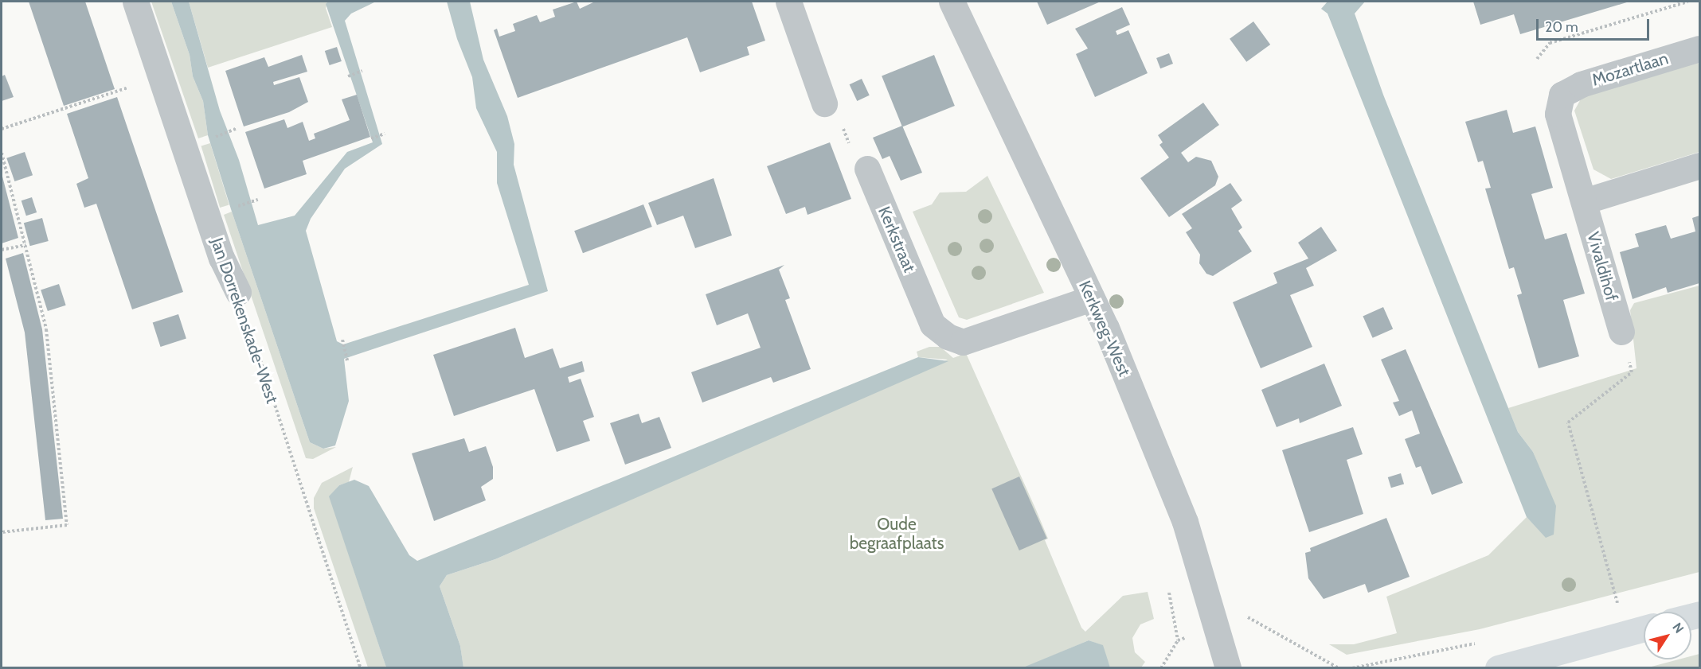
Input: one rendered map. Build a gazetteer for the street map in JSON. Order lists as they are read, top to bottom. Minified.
{"streets":{"street":["Mozartlaan","Kerkstraat","Vivaldihof","Jan Dorrekenskade-West","Kerkweg-West"]},"crossings":[["Mozartlaan","Vivaldihof"],["Kerkstraat","Kerkweg-West"]],"parks":["Oude begraafplaats"],"scale_bar":"20 m","north":"top right"}
